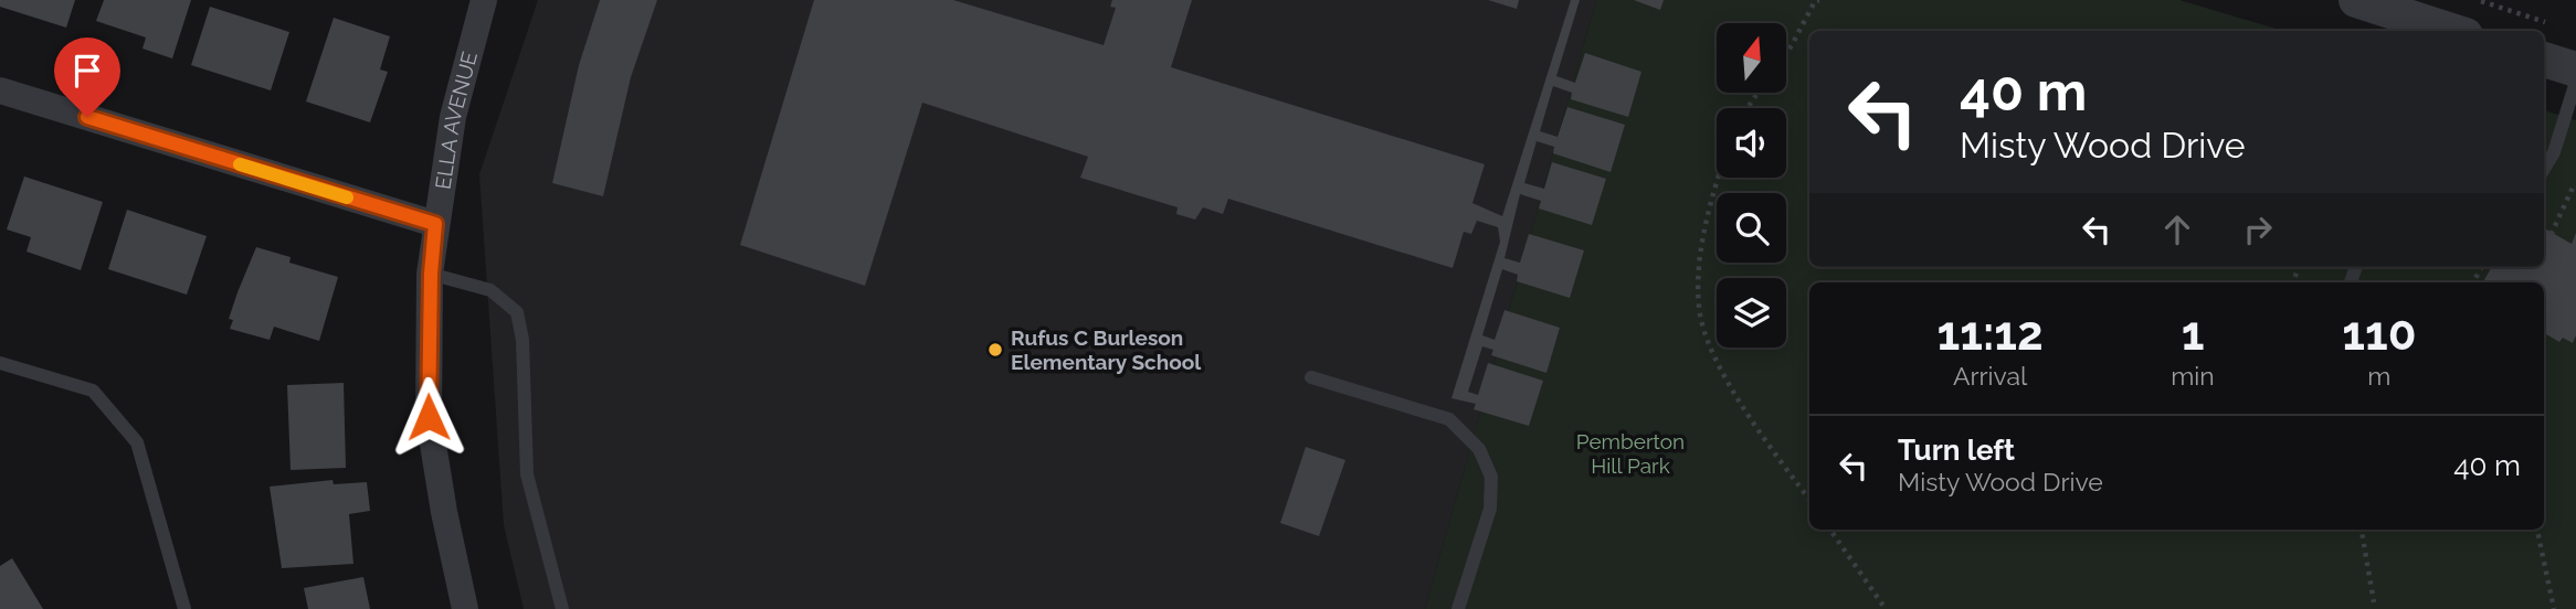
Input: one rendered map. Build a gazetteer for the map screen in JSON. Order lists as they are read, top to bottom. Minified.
{"streets":{"street":["ELLA AVENUE"]},"parks":["Pemberton Hill Park"],"places":["Rufus C Burleson Elementary School"],"north":"top","page":{"turn":["40 m","Misty Wood Drive"],"eta":["11:12","Arrival","1","min","110","m"],"list":[{"name":"Turn left","note":"Misty Wood Drive","value":"40 m"}]}}
